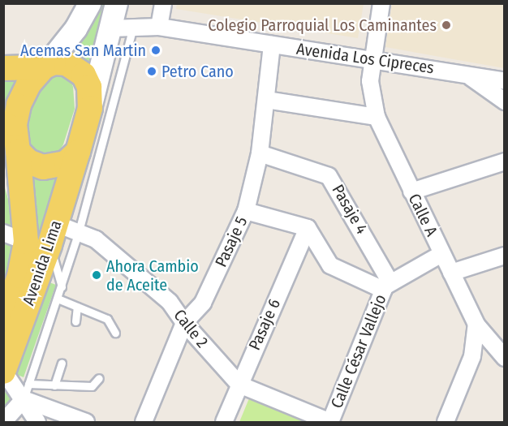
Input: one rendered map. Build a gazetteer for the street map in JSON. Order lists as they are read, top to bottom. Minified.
{"streets":{"main road":["Avenida Lima"],"street":["Avenida Los Cipreces","Pasaje 4","Calle A","Pasaje 5","Pasaje 6","Calle 2","Calle César Vallejo"]},"crossings":[["Avenida Los Cipreces","Calle A"],["Avenida Los Cipreces","Pasaje 5"],["Pasaje 4","Pasaje 5"],["Pasaje 4","Calle César Vallejo"],["Calle A","Calle César Vallejo"],["Pasaje 5","Calle 2"],["Avenida Lima","Calle 2"],["Pasaje 6","Calle 2"],["Calle 2","Calle César Vallejo"]],"places":["Colegio Parroquial Los Caminantes","Acemas San Martin","Petro Cano","Ahora Cambio de Aceite"]}
